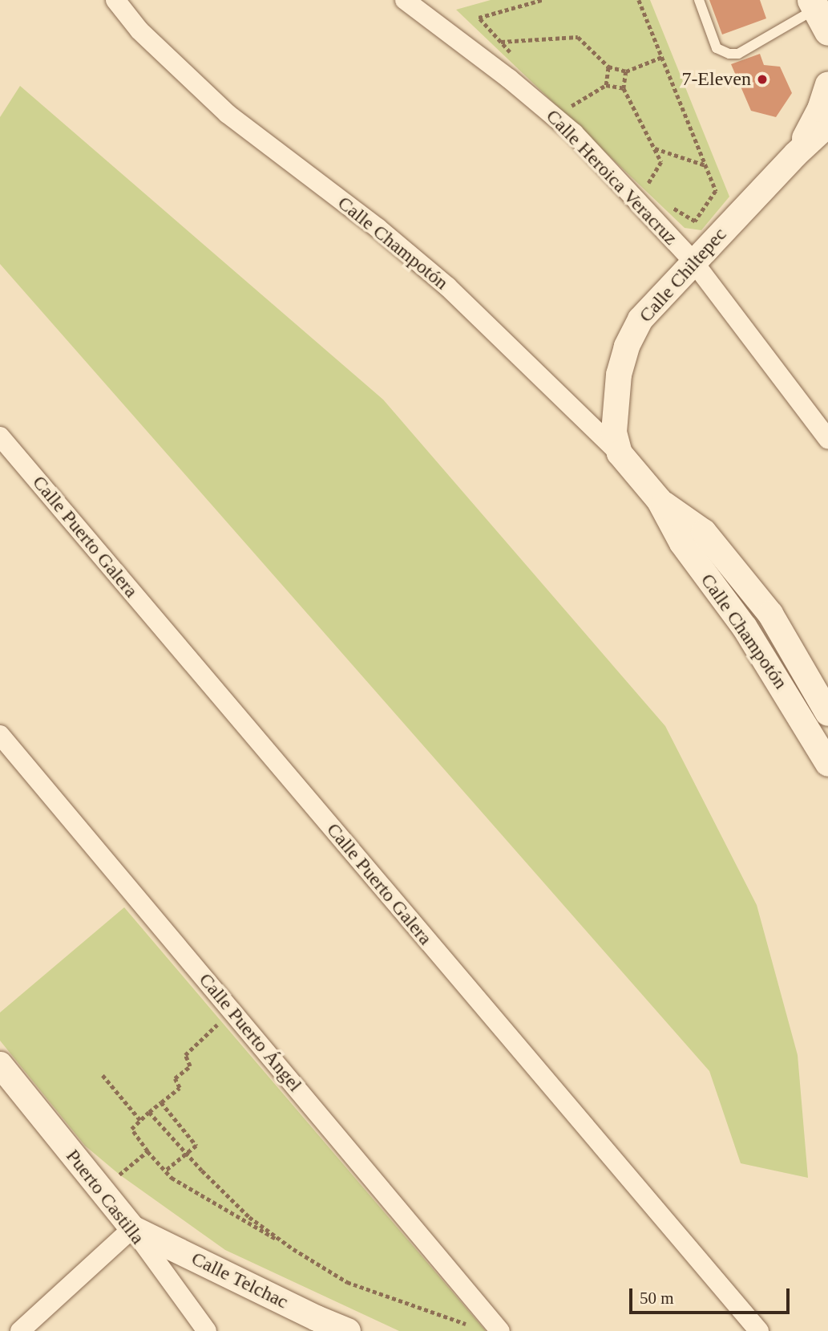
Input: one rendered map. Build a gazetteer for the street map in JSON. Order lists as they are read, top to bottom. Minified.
{"streets":{"street":["Calle Heroica Veracruz","Calle Champotón","Calle Chiltepec","Calle Puerto Galera","Calle Puerto Ángel","Puerto Castilla","Calle Telchac"]},"crossings":[["Calle Heroica Veracruz","Calle Chiltepec"],["Calle Champotón","Calle Chiltepec"],["Puerto Castilla","Calle Telchac"]],"places":["7-Eleven"],"scale_bar":"50 m"}
